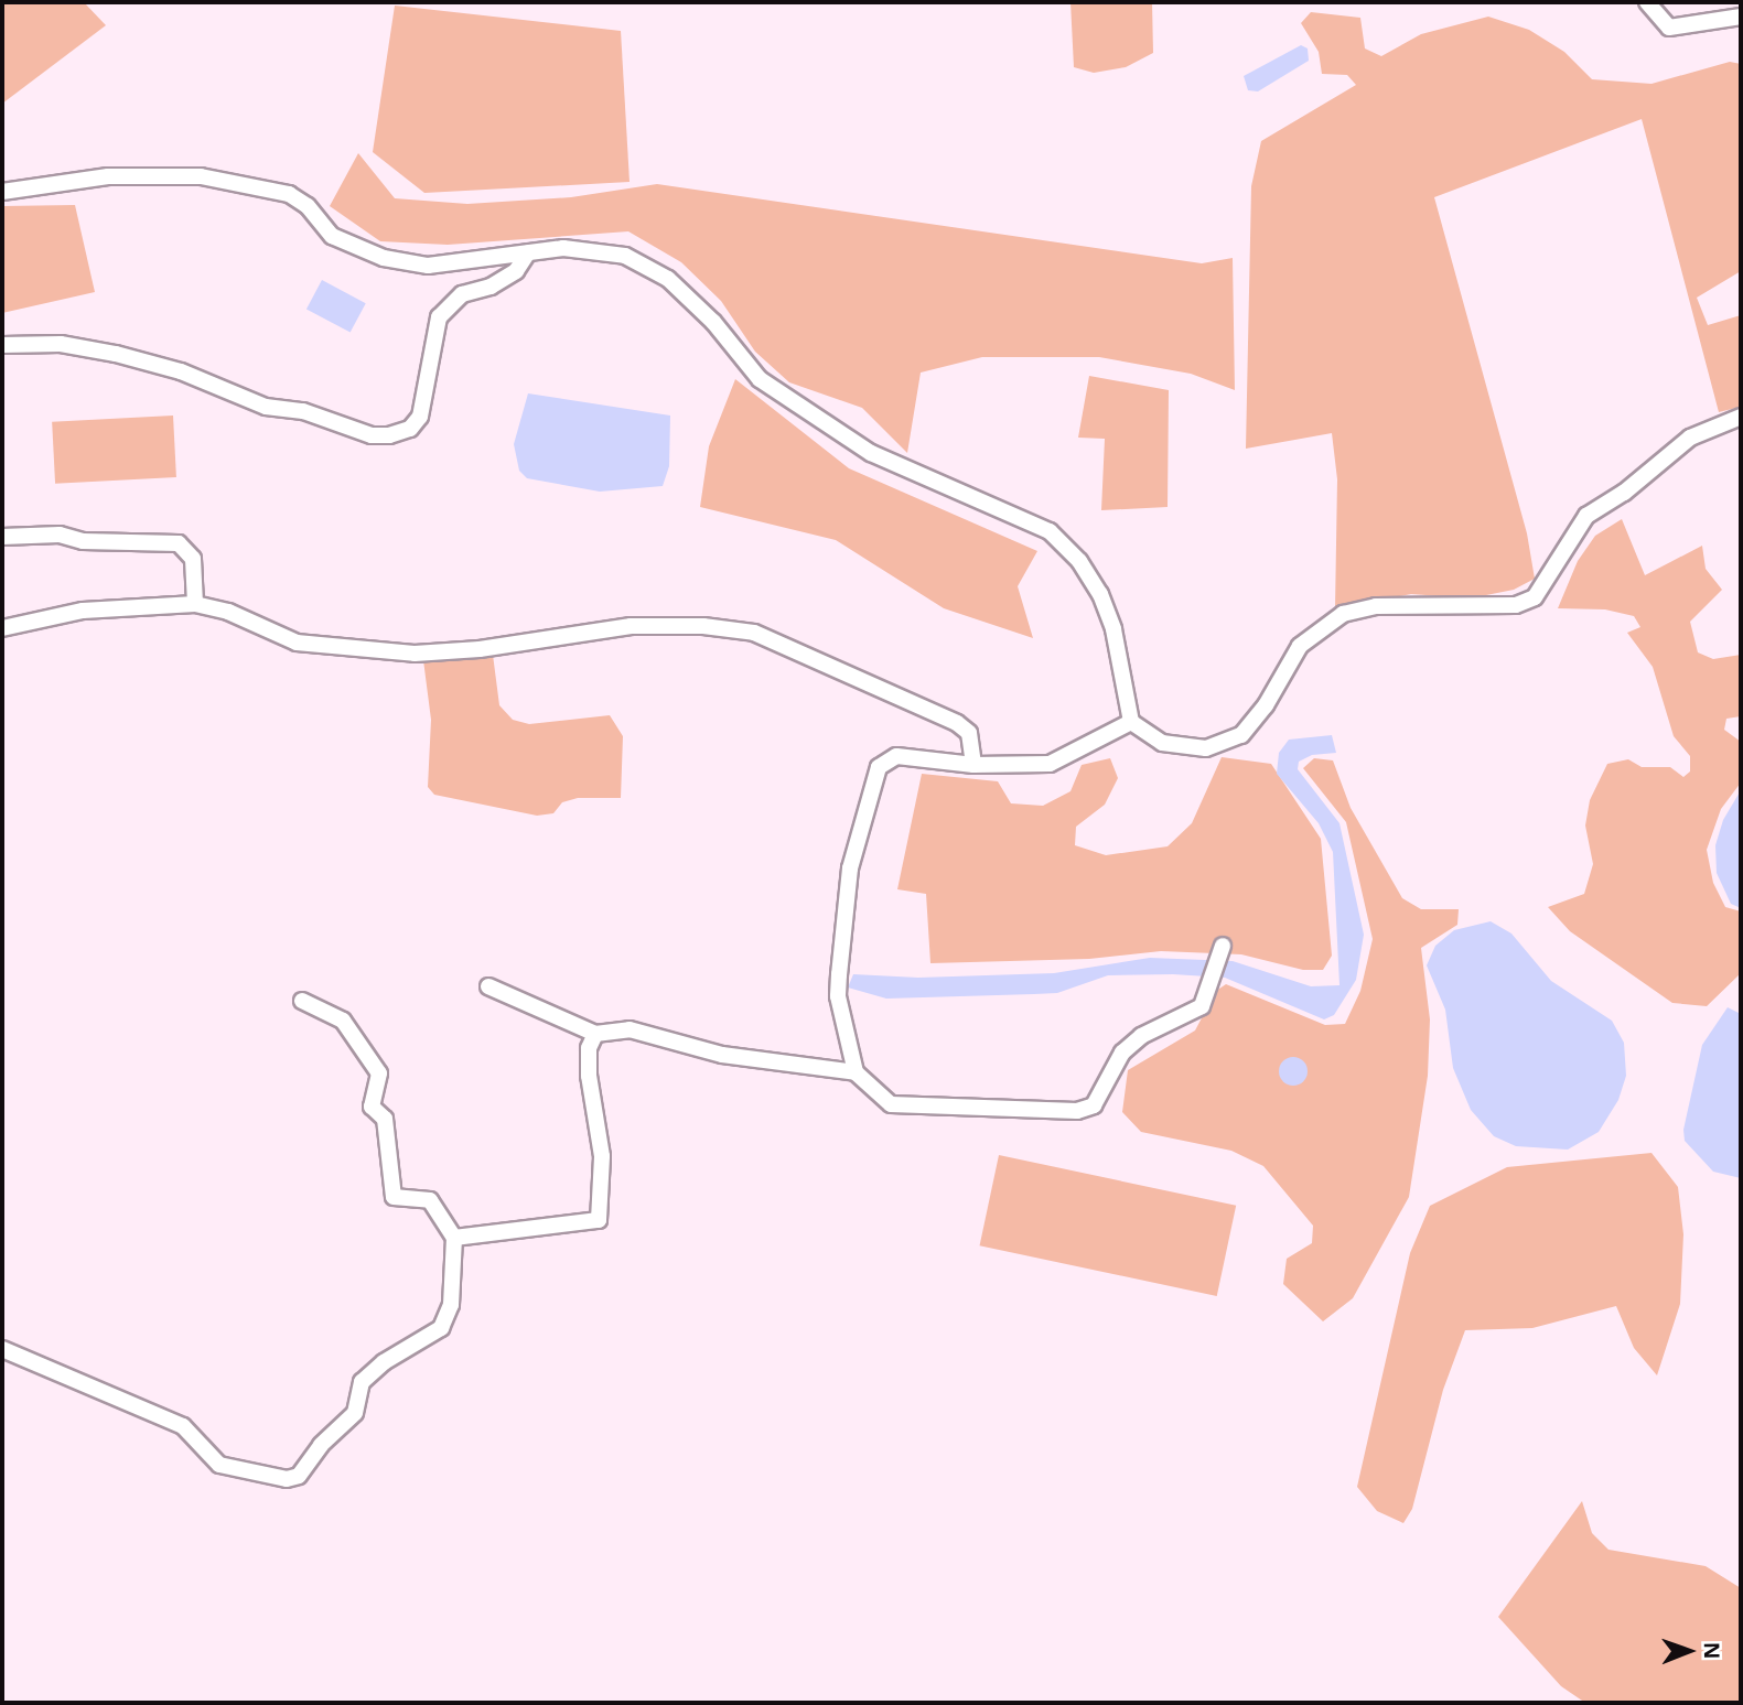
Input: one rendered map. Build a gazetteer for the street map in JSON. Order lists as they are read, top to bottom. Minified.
{"north":"right"}
